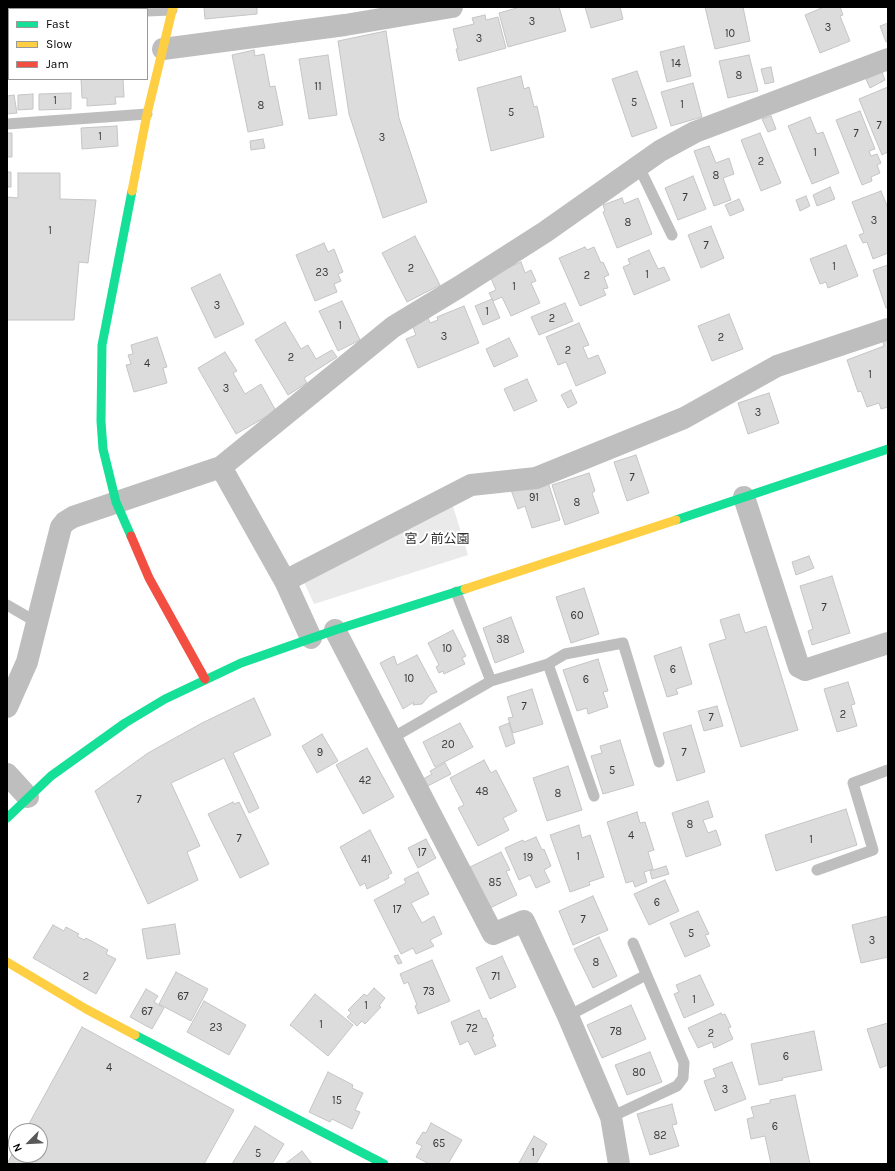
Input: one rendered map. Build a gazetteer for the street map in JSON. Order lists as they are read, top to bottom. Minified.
{"parks":["宮ノ前公園"],"house_numbers":["3","3","10","3","14","8","11","1","5","1","8","5","7","7","1","3","1","2","8","7","3","8","1","7","1","2","23","1","2","1","3","1","2","1","3","2","2","2","4","1","3","3","7","91","8","7","60","38","10","6","10","6","7","2","7","20","9","7","5","42","48","8","7","8","4","7","1","17","1","19","41","85","6","17","7","5","3","8","2","71","73","67","1","1","67","1","23","72","78","2","6","4","80","3","15","6","82","65","1","5"],"legend":["Fast","Slow","Jam"],"north":"bottom left"}
